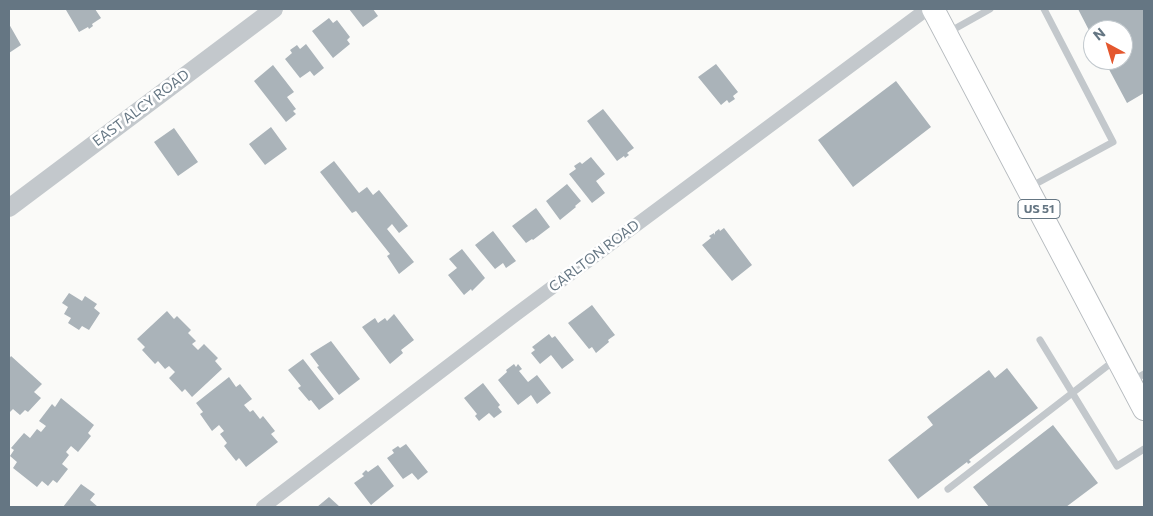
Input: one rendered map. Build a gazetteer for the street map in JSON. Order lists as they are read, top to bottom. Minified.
{"streets":{"main road":["US 51"],"street":["EAST ALCY ROAD","CARLTON ROAD"]},"north":"top left"}
